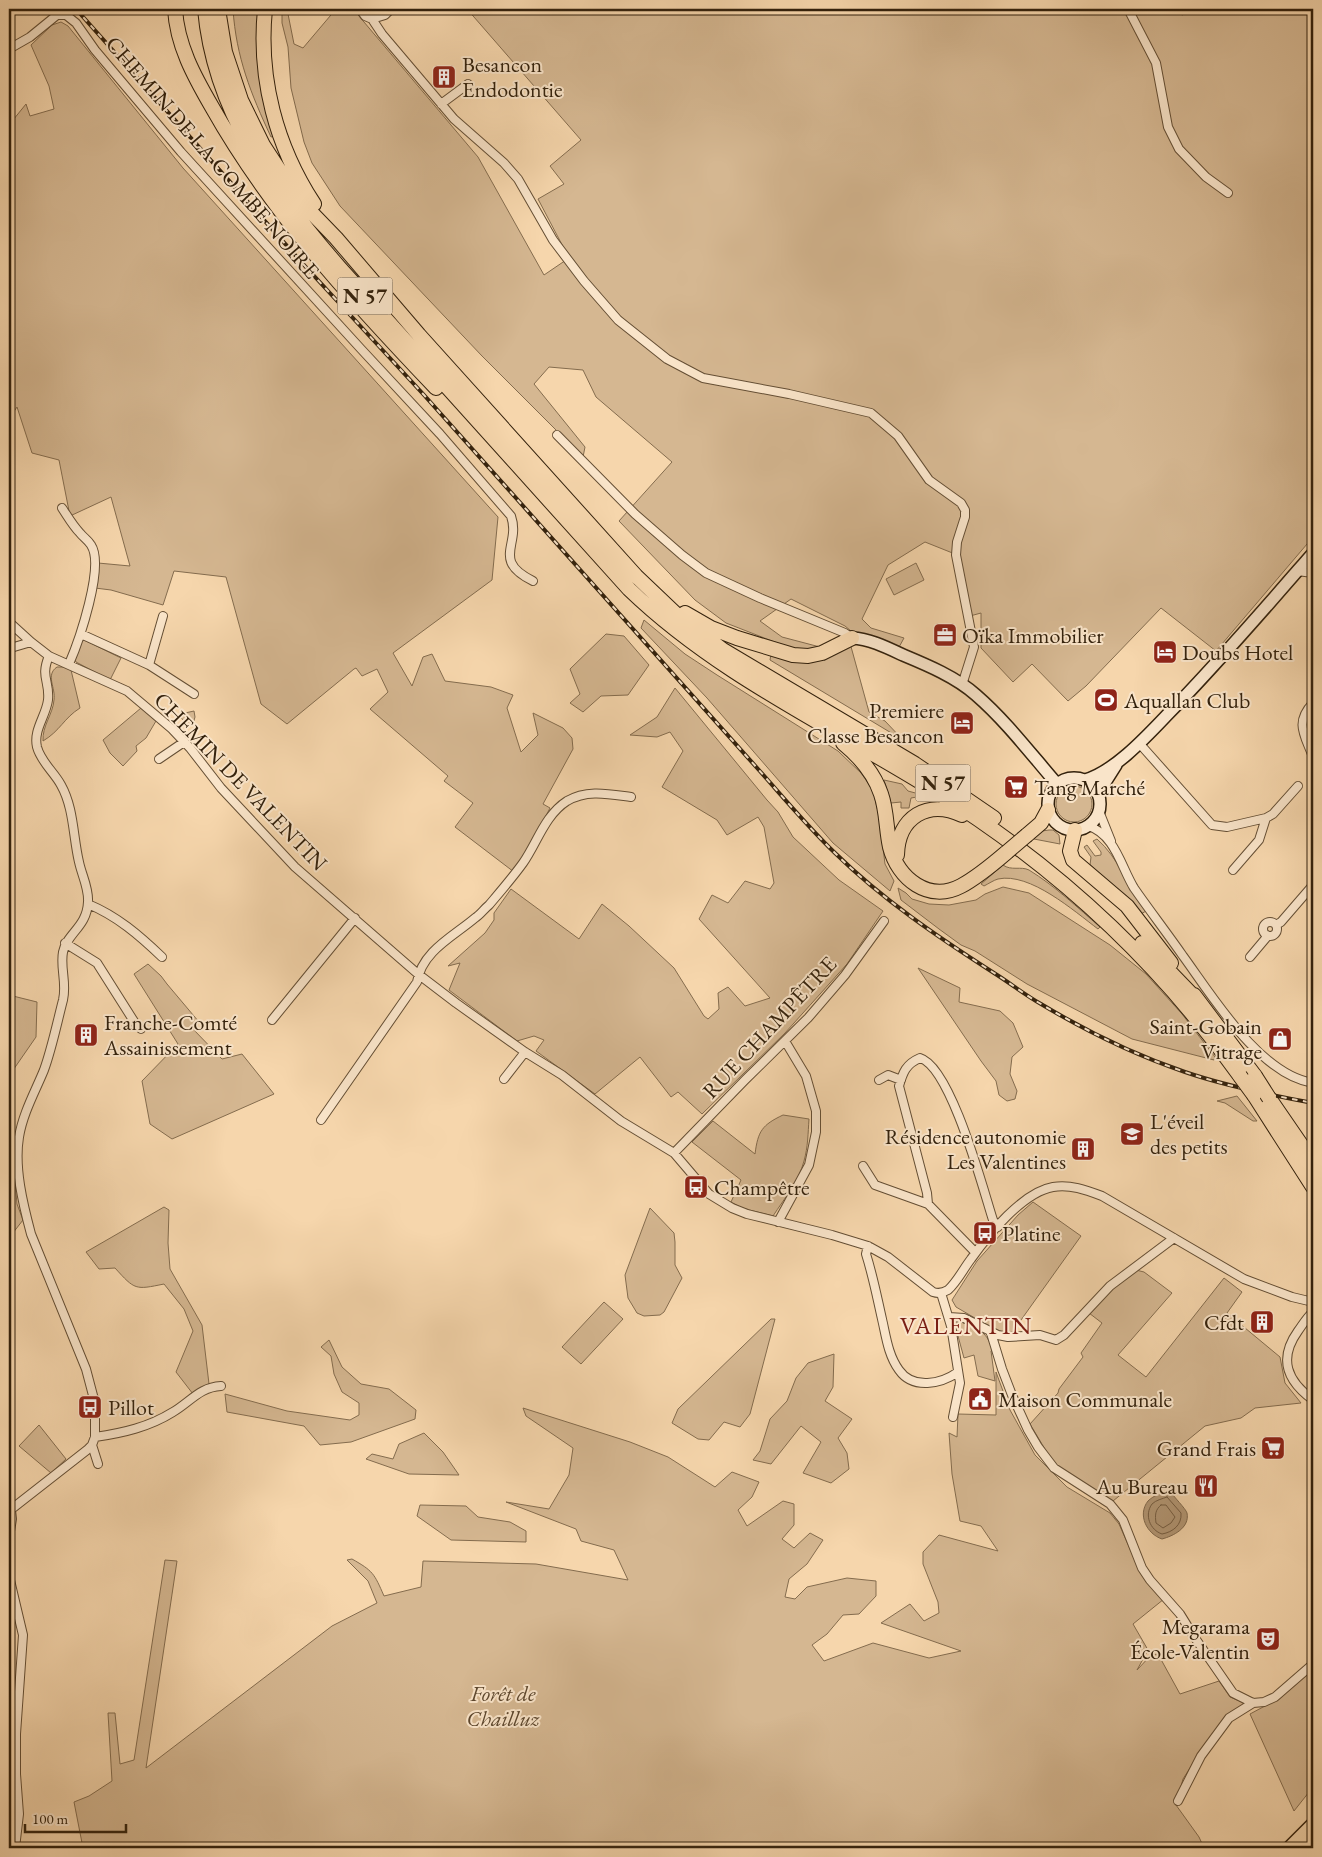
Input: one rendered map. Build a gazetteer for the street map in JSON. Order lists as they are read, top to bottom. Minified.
{"streets":{"highway":["N 57"],"street":["CHEMIN DE LA COMBE NOIRE","CHEMIN DE VALENTIN","RUE CHAMPÊTRE"]},"crossings":[["CHEMIN DE VALENTIN","RUE CHAMPÊTRE"]],"districts":["VALENTIN"],"parks":["Forêt de Chailluz"],"places":{"building":["Besancon Endodontie","Franche-Comté Assainissement","Résidence autonomie Les Valentines","Cfdt"],"office":["Oïka Immobilier"],"hotel":["Doubs Hotel","Premiere Classe Besancon"],"sports":["Aquallan Club"],"supermarket":["Tang Marché","Grand Frais"],"shop":["Saint-Gobain Vitrage"],"school or university":["L'éveil des petits"],"bus stop":["Champêtre","Platine","Pillot"],"public building":["Maison Communale"],"restaurant":["Au Bureau"],"theatre":["Megarama École-Valentin"]},"scale_bar":"100 m"}
